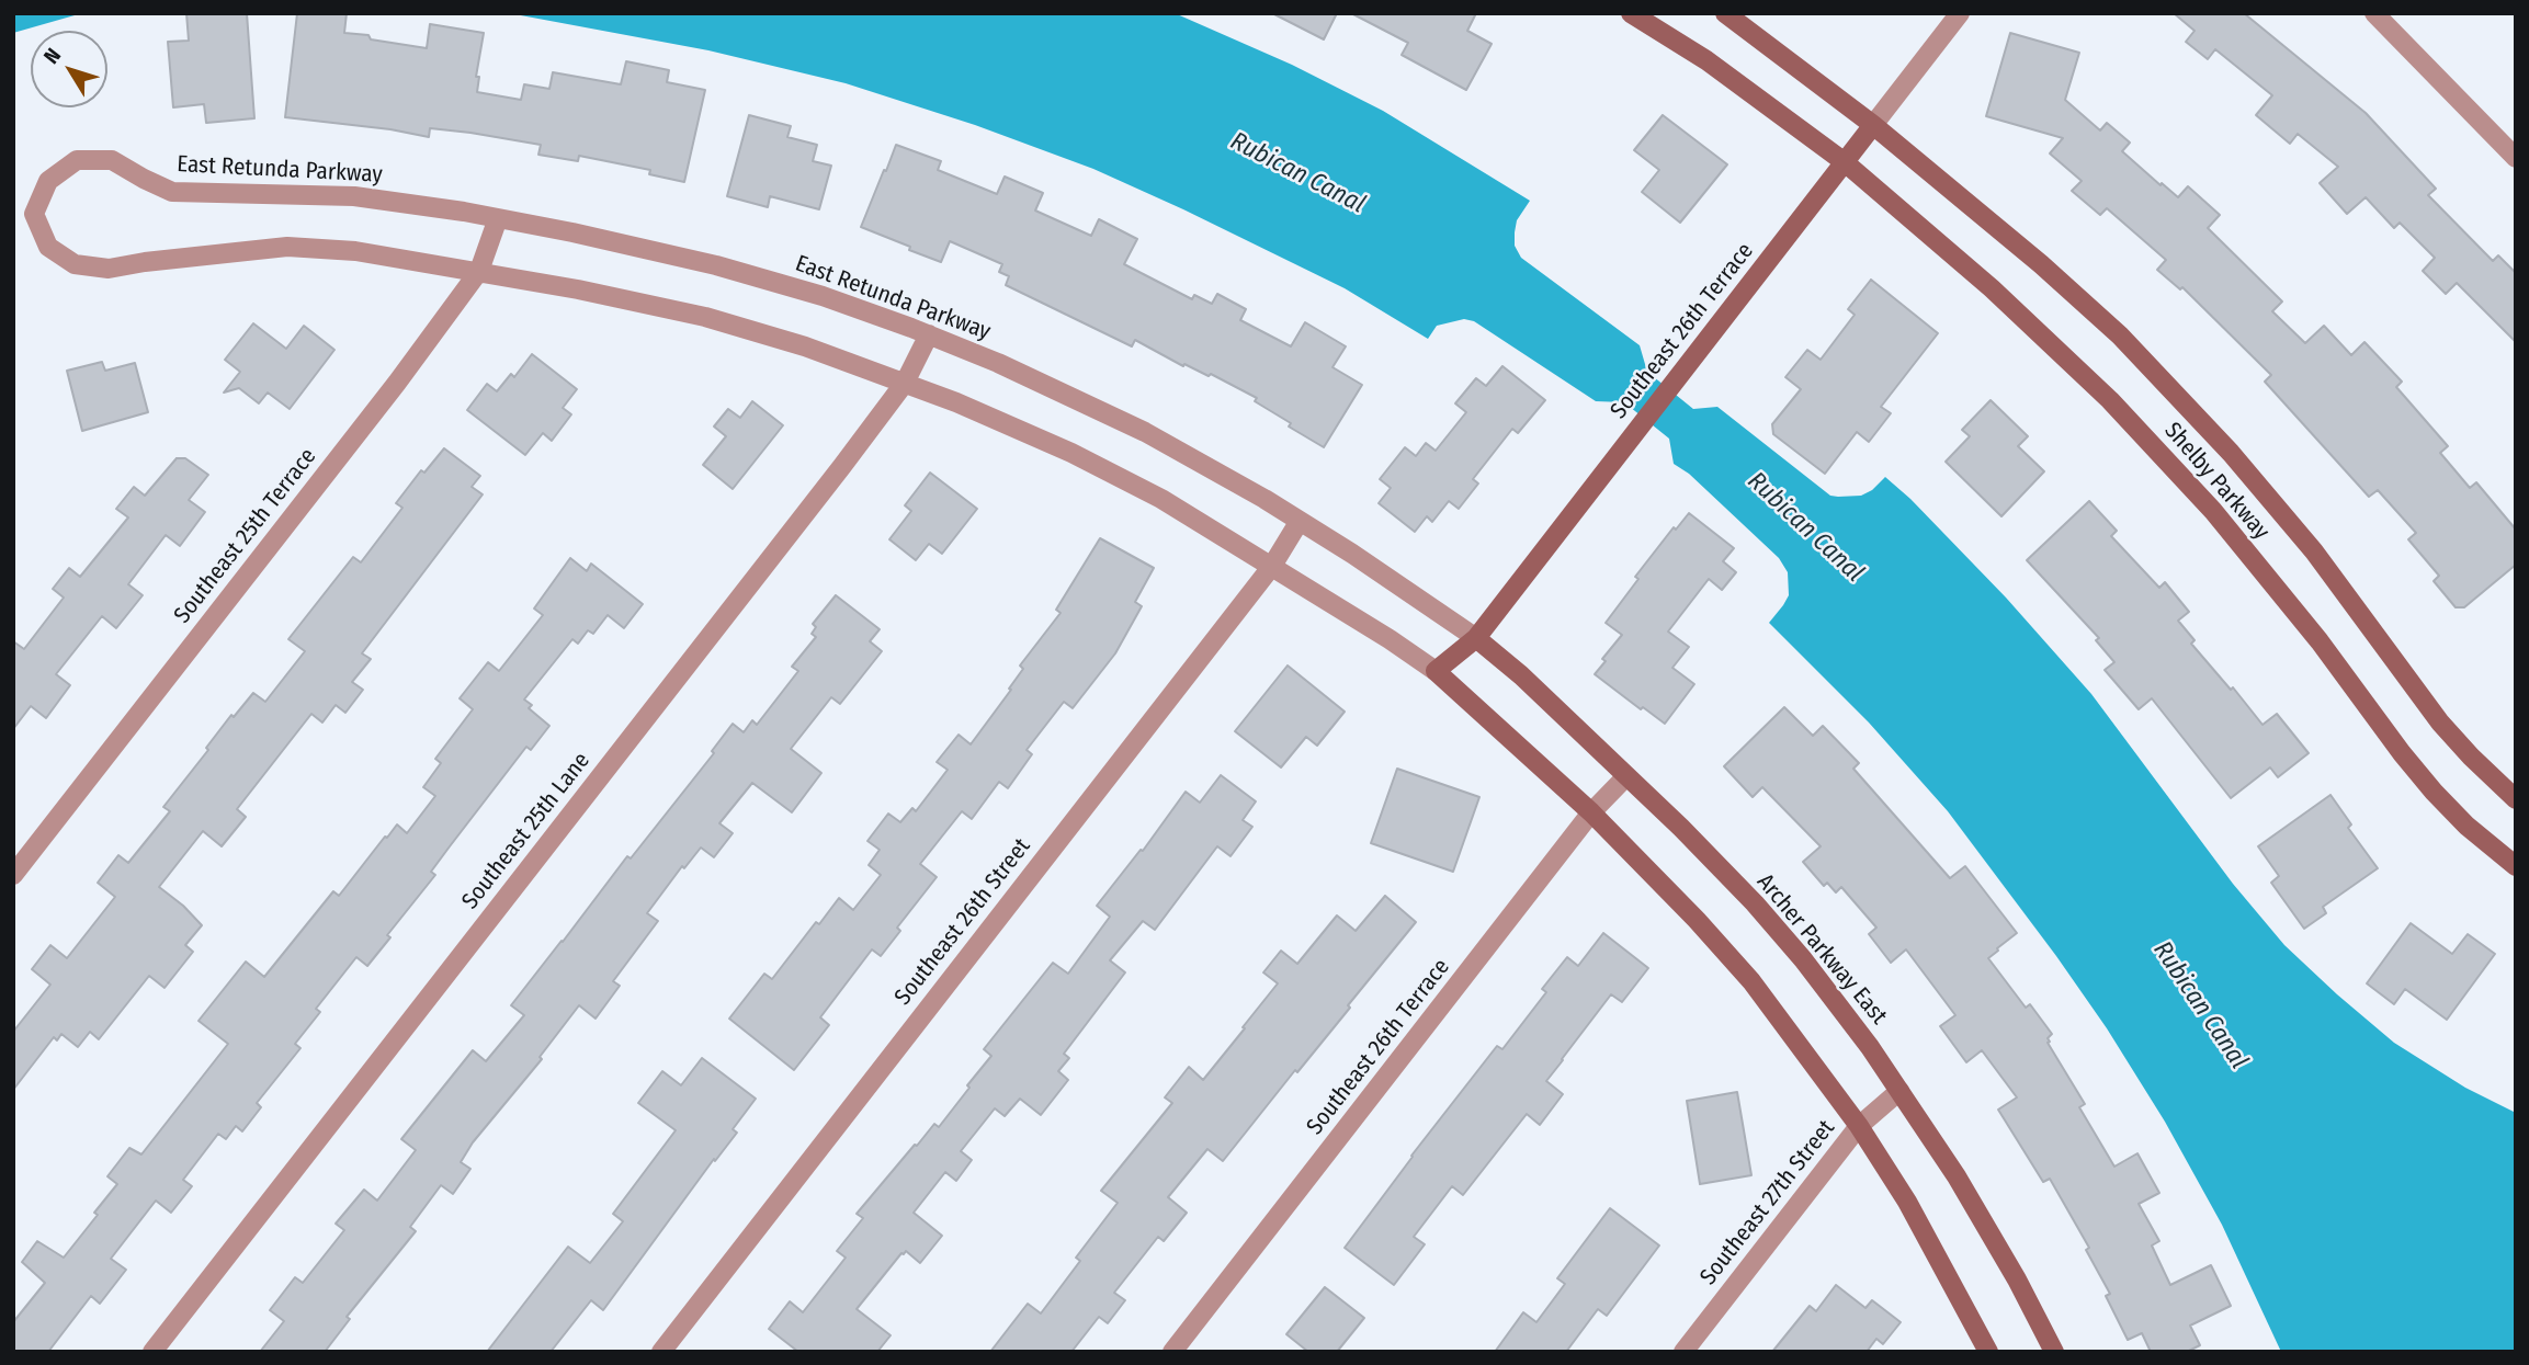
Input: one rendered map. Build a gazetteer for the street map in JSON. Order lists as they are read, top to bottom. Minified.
{"streets":{"street":["East Retunda Parkway","Southeast 26th Terrace","Shelby Parkway","Southeast 25th Terrace","Southeast 25th Lane","Southeast 26th Street","Archer Parkway East","Southeast 27th Street"]},"crossings":[["East Retunda Parkway","Southeast 26th Terrace"],["East Retunda Parkway","Southeast 25th Terrace"],["East Retunda Parkway","Southeast 25th Lane"],["East Retunda Parkway","Southeast 26th Street"],["East Retunda Parkway","Archer Parkway East"],["Southeast 26th Terrace","Shelby Parkway"],["Southeast 26th Terrace","Archer Parkway East"],["Archer Parkway East","Southeast 27th Street"]],"water":["Rubican Canal"],"north":"top left"}
